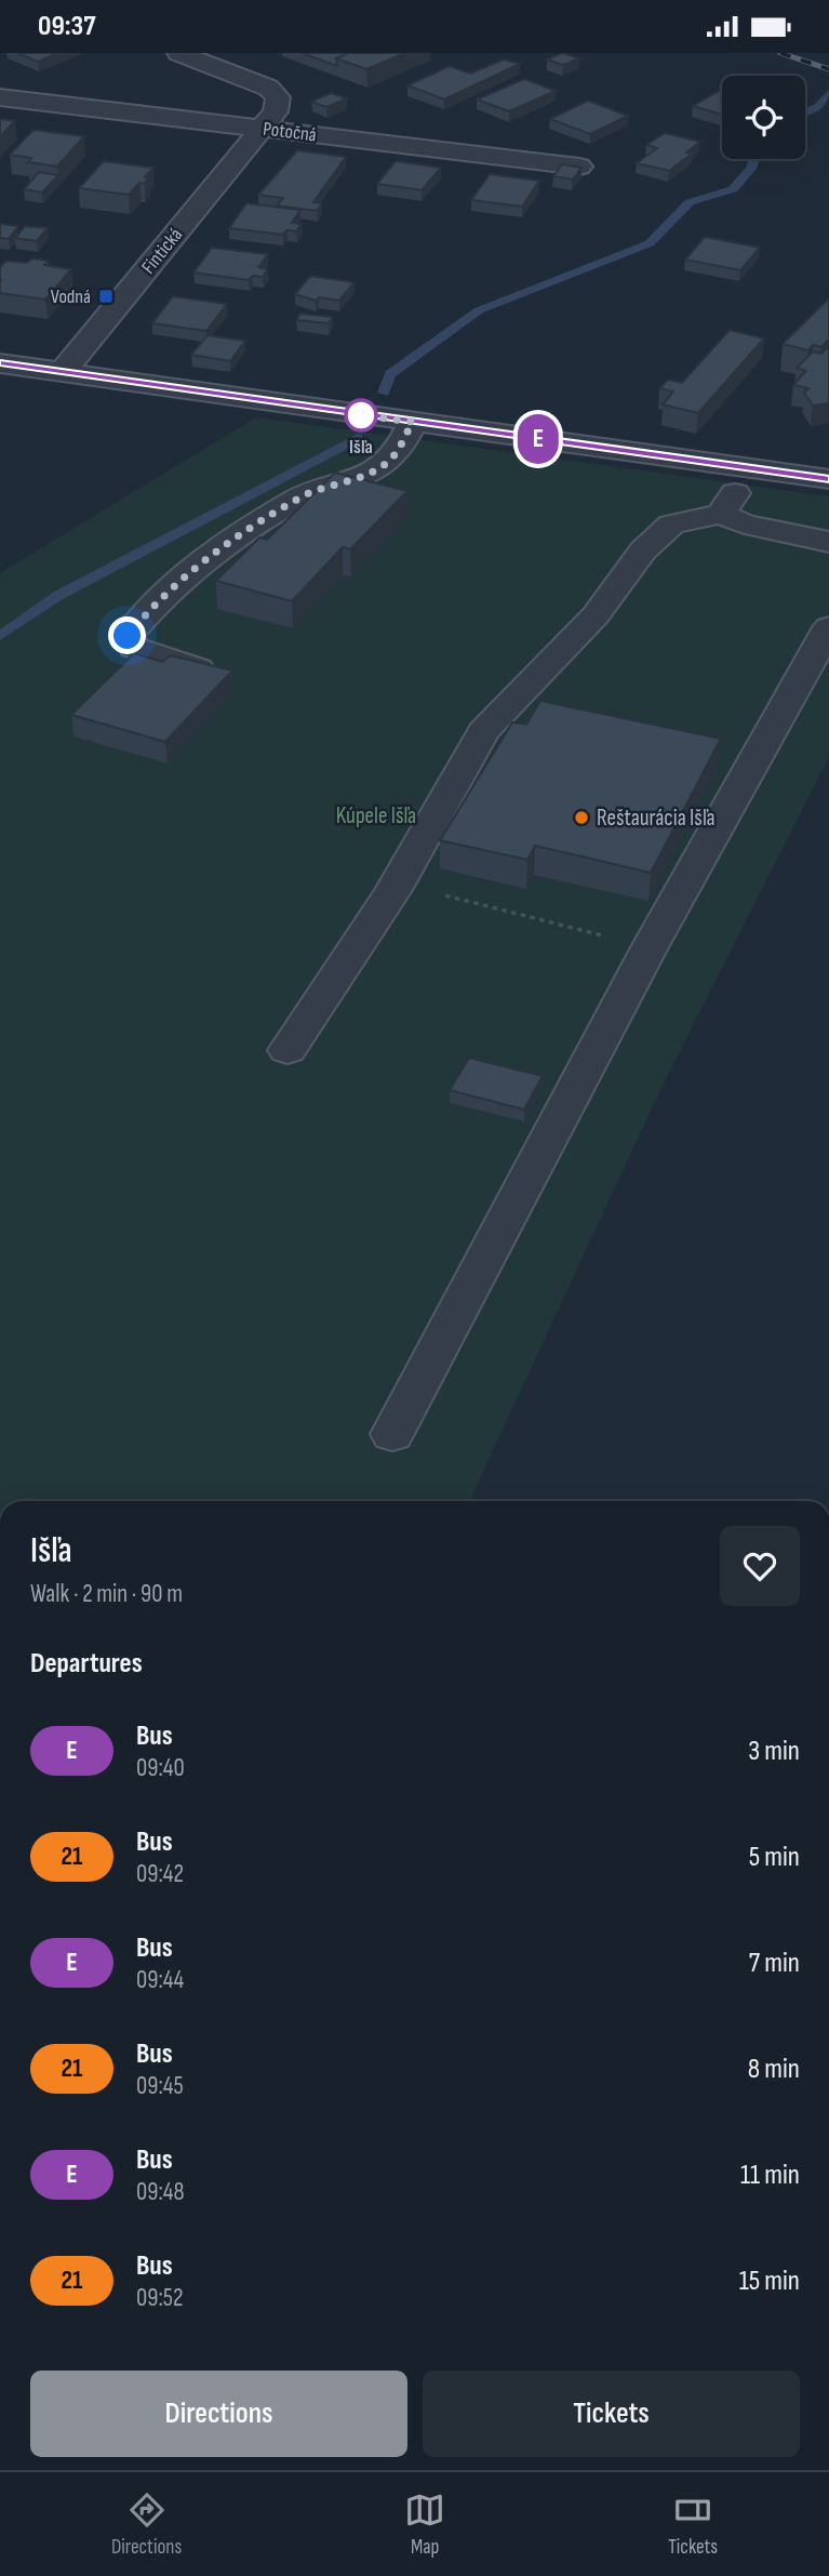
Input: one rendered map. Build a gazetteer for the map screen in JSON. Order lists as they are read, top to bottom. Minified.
{"streets":{"street":["Potočná","Fintická"]},"crossings":[["Potočná","Fintická"]],"parks":["Kúpele Išľa"],"places":{"transit":["Vodná"],"other":["Išľa","Reštaurácia Išľa"]},"lines":["bus line E"],"page":{"status":"09:37","on_map":"E","heading":[["Išľa","Walk · 2 min · 90 m"],"Departures"],"list":[{"mark":"E","name":"Bus","note":"09:40","value":"3 min"},{"mark":"21","name":"Bus","note":"09:42","value":"5 min"},{"mark":"E","name":"Bus","note":"09:44","value":"7 min"},{"mark":"21","name":"Bus","note":"09:45","value":"8 min"},{"mark":"E","name":"Bus","note":"09:48","value":"11 min"},{"mark":"21","name":"Bus","note":"09:52","value":"15 min"}],"buttons":["Directions","Tickets"],"tabs":["Directions","Map","Tickets"]}}
